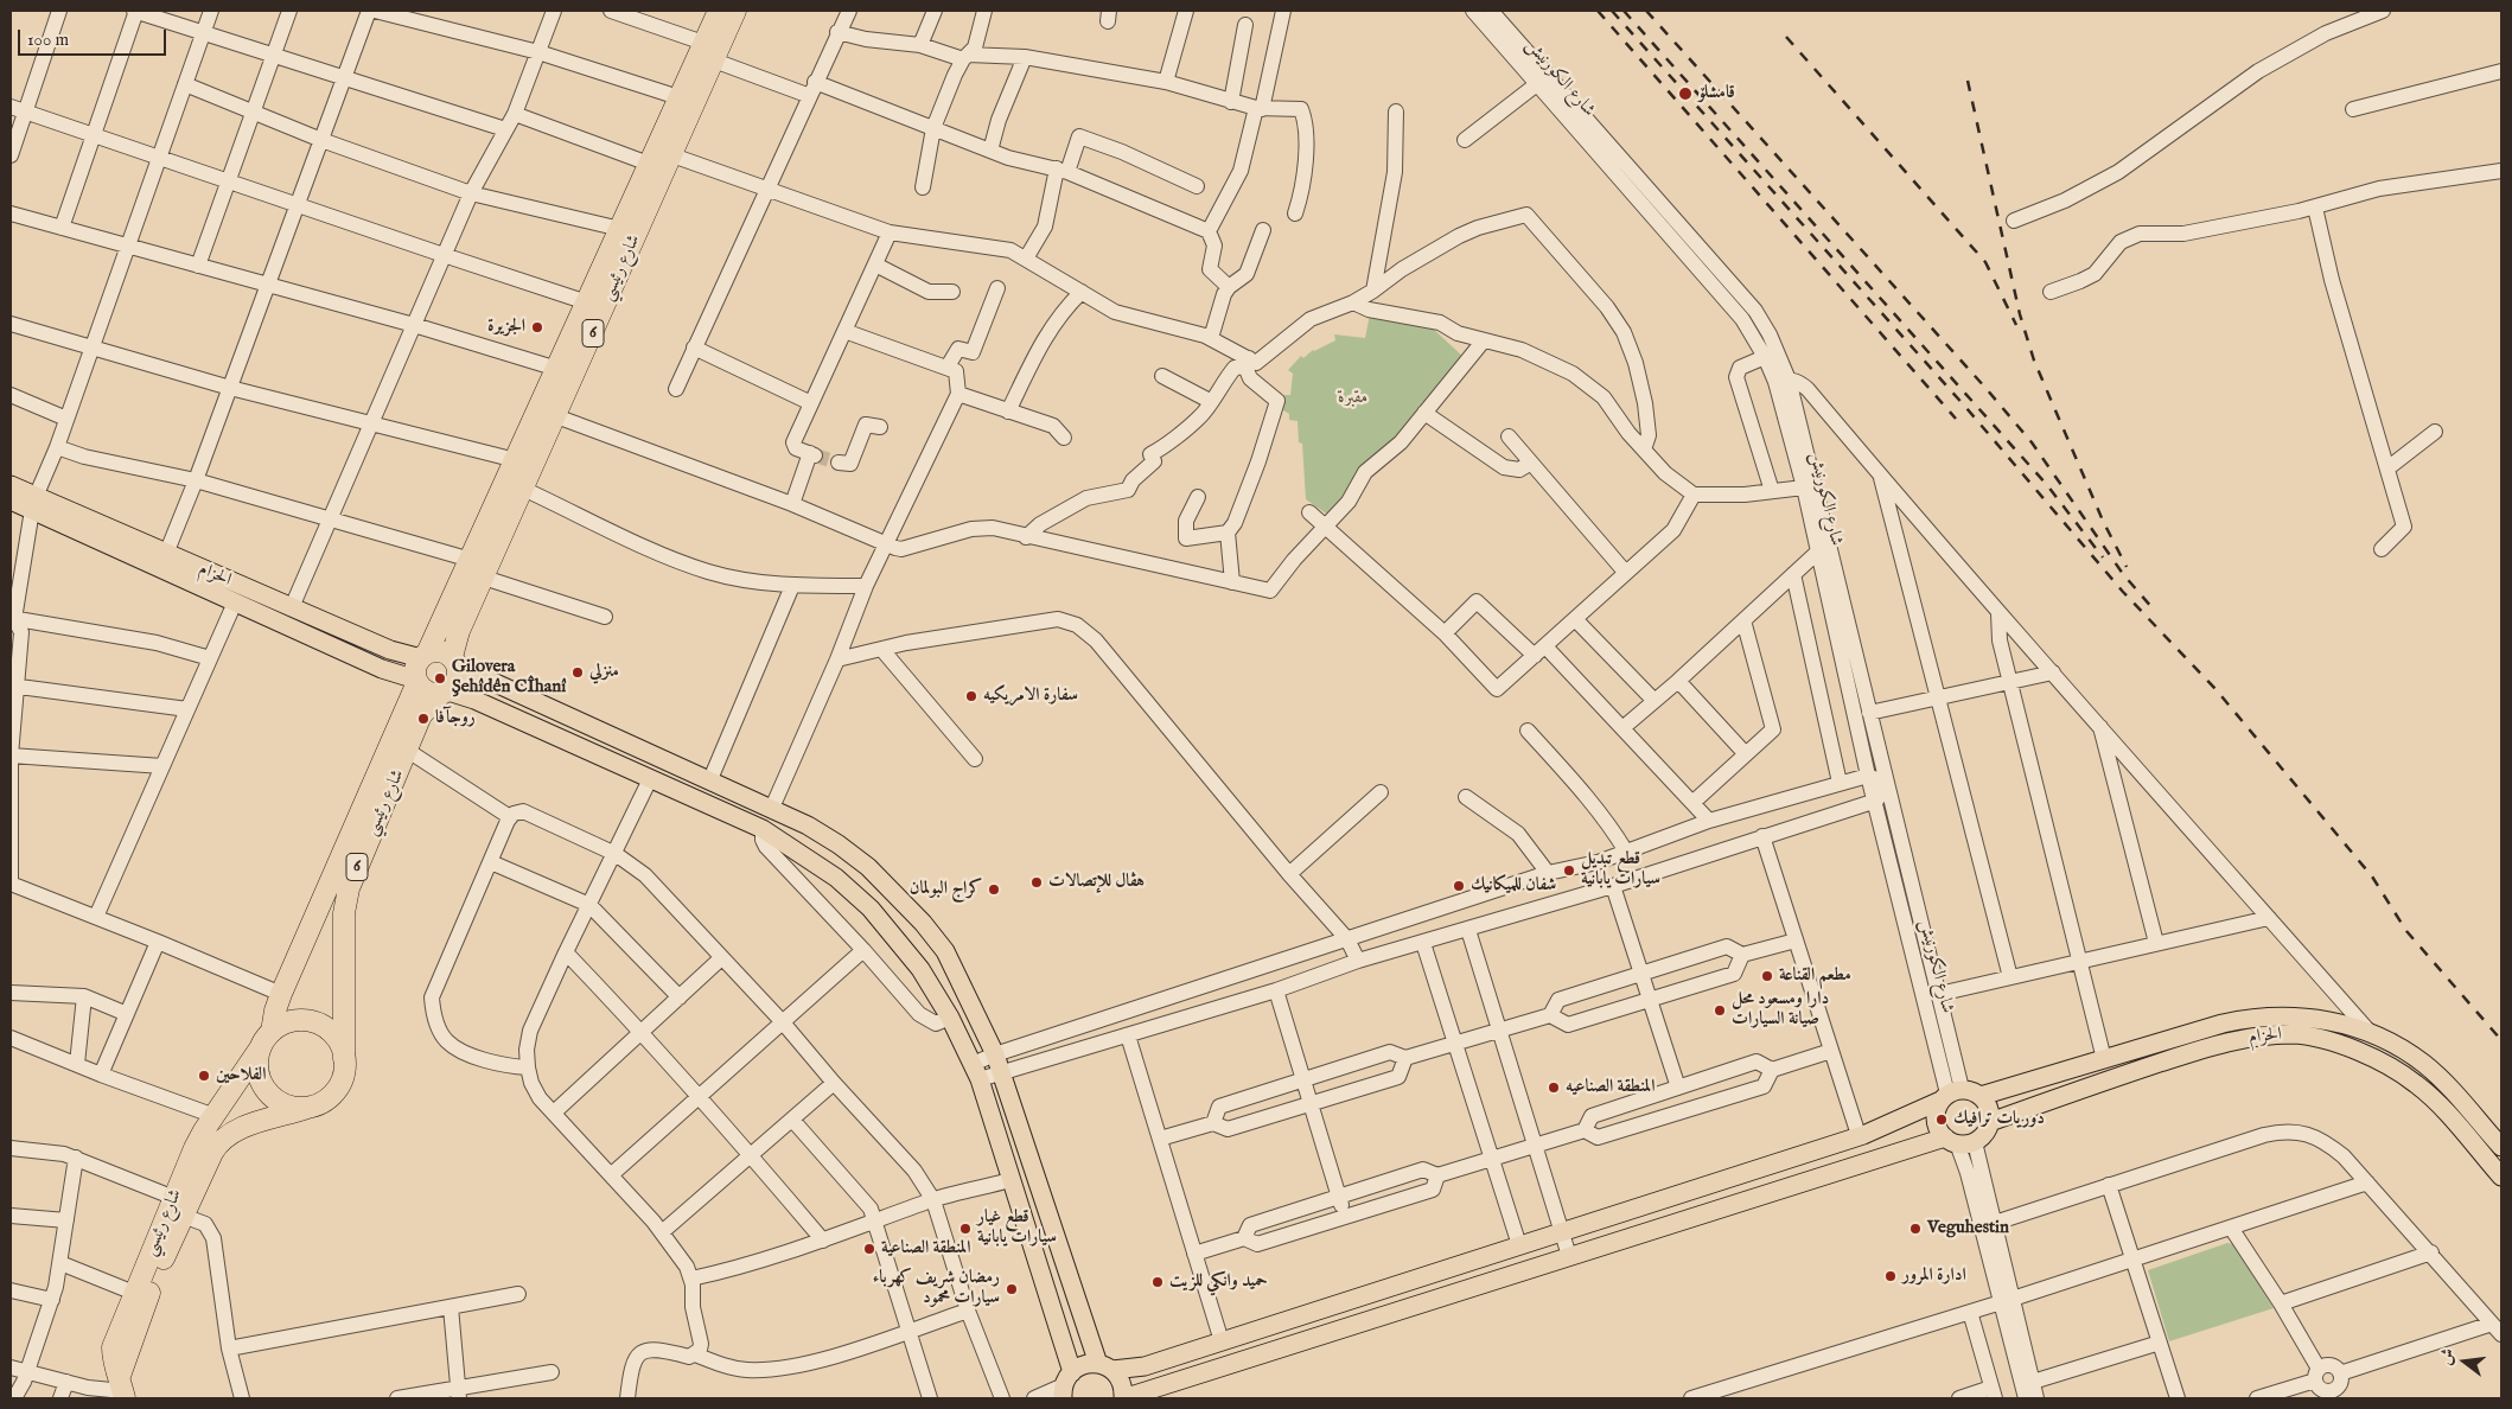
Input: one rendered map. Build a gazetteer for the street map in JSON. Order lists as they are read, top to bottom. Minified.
{"streets":{"highway":["شارع رئيسي","6"],"main road":["الحزام"],"street":["شارع الكورنيش"]},"crossings":[["شارع الكورنيش","الحزام"],["شارع رئيسي","الحزام"]],"parks":["مقبرة"],"places":["قامشلۆ","الجزيرة","منزلي","Gilovera Şehîdên CÎhanî","سفارة الامريكيه","روجآفا","قطع تبديل سيارات يابانية","هڤال للإتصالات","شفان للميكانيك","كراج البولمان","مطعم القناعة","دارا ومسعود محل صيانة السيارات","الفلاحين","المنطقة الصناعيه","دوريات ترافيك","قطع غيار سيارات يابانية","Veguhestin","المنطقة الصناعية","ادارة المرور","حميد وانكي للزيت","رمضان شريف كهرباء سيارات محمود"],"scale_bar":"100 m","north":"left"}
